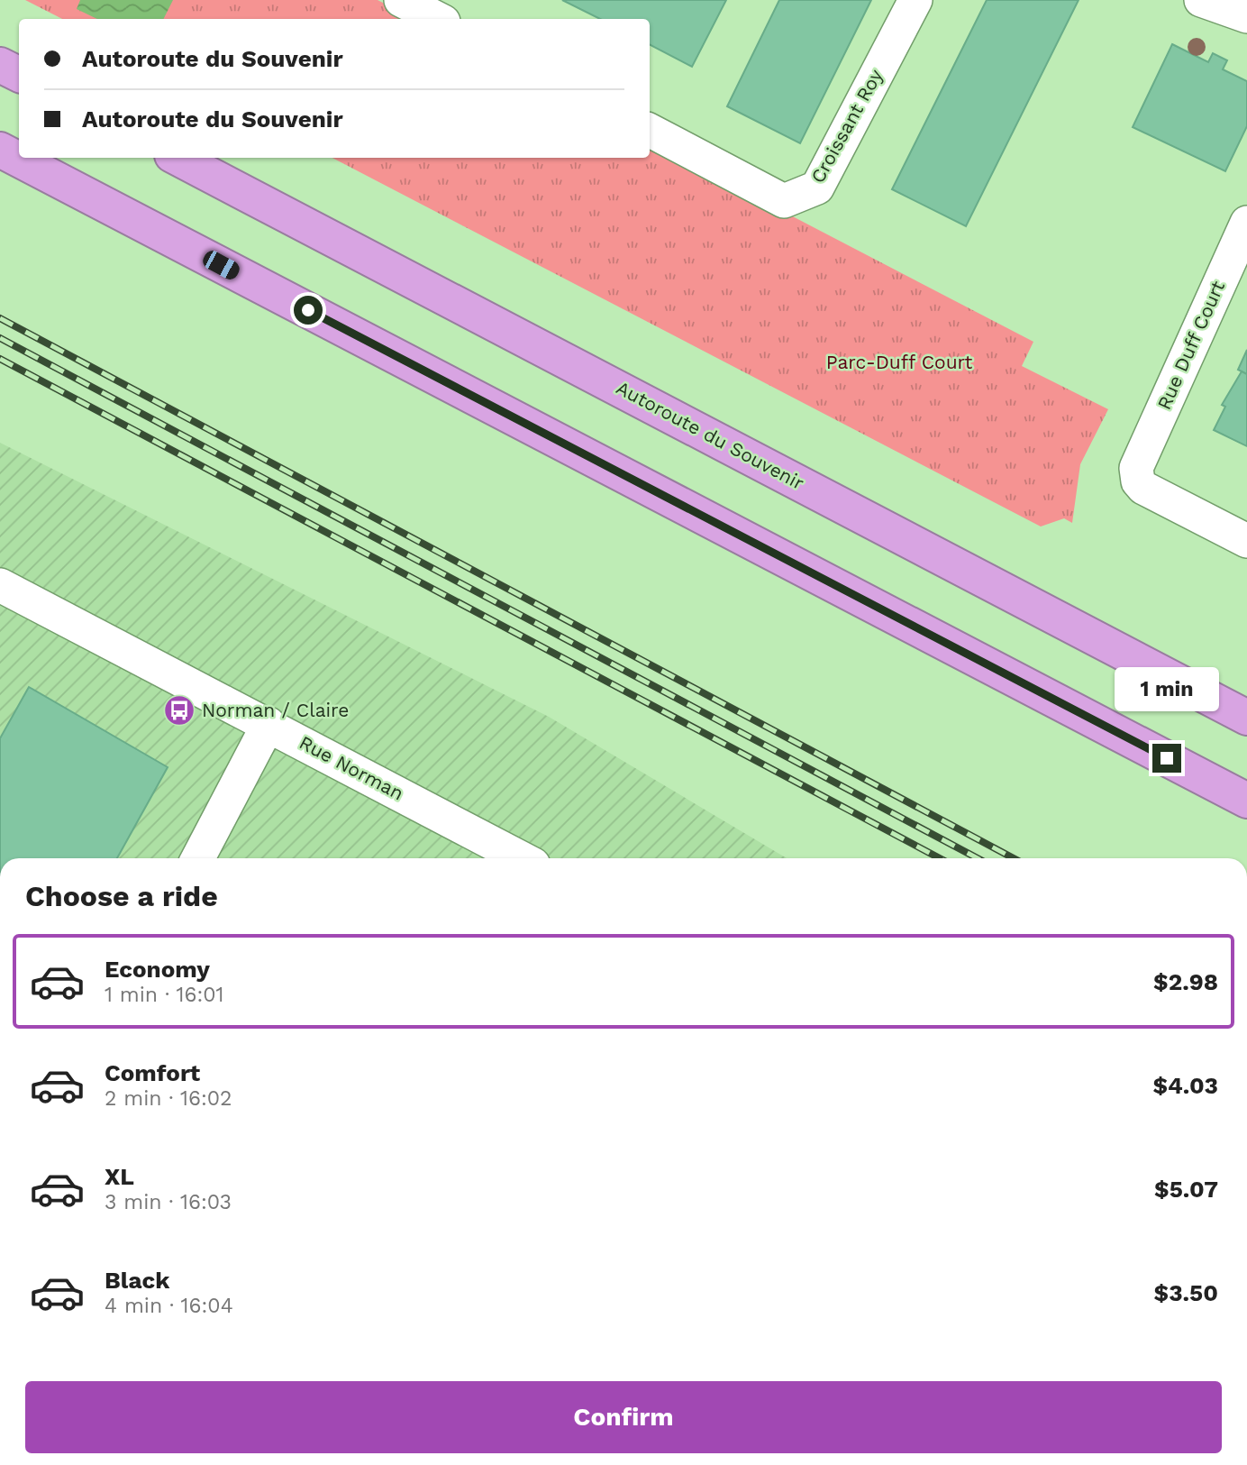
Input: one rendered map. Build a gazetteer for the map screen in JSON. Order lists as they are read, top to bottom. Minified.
{"streets":{"highway":["Autoroute du Souvenir"],"street":["Croissant Roy","Rue Duff Court","Rue Norman"]},"parks":["Parc-Duff Court"],"places":{"bus stop":["Norman / Claire"]},"page":{"banner":["Autoroute du Souvenir","Autoroute du Souvenir"],"bubble":"1 min","heading":"Choose a ride","list":[{"name":"Economy","note":"1 min · 16:01","value":"$2.98"},{"name":"Comfort","note":"2 min · 16:02","value":"$4.03"},{"name":"XL","note":"3 min · 16:03","value":"$5.07"},{"name":"Black","note":"4 min · 16:04","value":"$3.50"}],"buttons":"Confirm"}}
